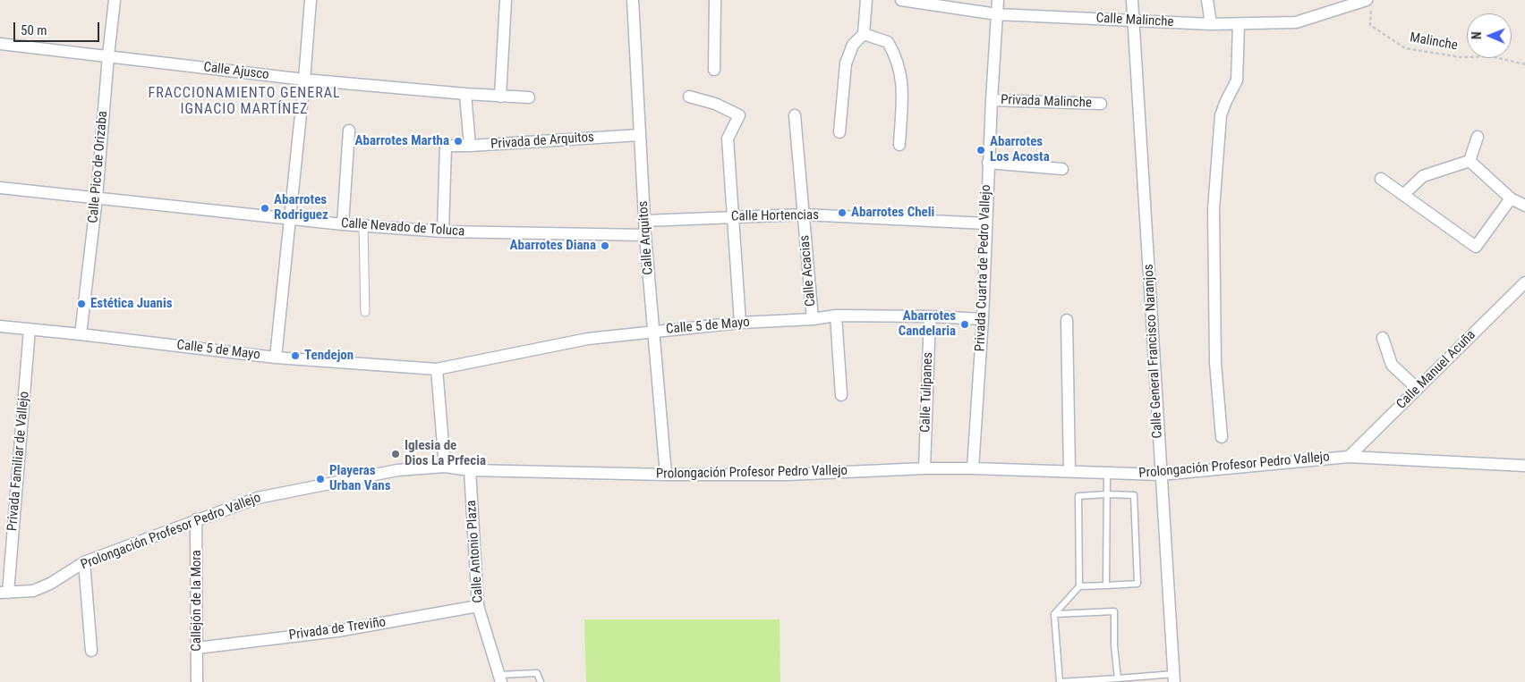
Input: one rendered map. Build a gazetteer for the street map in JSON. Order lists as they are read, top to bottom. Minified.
{"streets":{"street":["Calle Malinche","Calle Ajusco","Privada Malinche","Privada de Arquitos","Calle Pico de Orizaba","Calle Hortencias","Calle Nevado de Toluca","Calle Arquitos","Privada Cuarta de Pedro Vallejo","Calle Acacias","Calle 5 de Mayo","Calle General Francisco Naranjos","Calle Manuel Acuña","Calle Tulipanes","Privada Familiar de Vallejo","Prolongación Profesor Pedro Vallejo","Calle Antonio Plaza","Callejón de la Mora","Privada de Treviño"],"path":["Malinche"]},"crossings":[["Calle Malinche","Malinche"],["Calle Malinche","Privada Cuarta de Pedro Vallejo"],["Calle Malinche","Calle General Francisco Naranjos"],["Calle Ajusco","Calle Pico de Orizaba"],["Privada Malinche","Privada Cuarta de Pedro Vallejo"],["Privada de Arquitos","Calle Nevado de Toluca"],["Privada de Arquitos","Calle Arquitos"],["Calle Pico de Orizaba","Calle Nevado de Toluca"],["Calle Pico de Orizaba","Calle 5 de Mayo"],["Calle Hortencias","Calle Arquitos"],["Calle Hortencias","Privada Cuarta de Pedro Vallejo"],["Calle Hortencias","Calle Acacias"],["Calle Nevado de Toluca","Calle Arquitos"],["Calle Arquitos","Calle 5 de Mayo"],["Calle Arquitos","Prolongación Profesor Pedro Vallejo"],["Privada Cuarta de Pedro Vallejo","Calle 5 de Mayo"],["Privada Cuarta de Pedro Vallejo","Prolongación Profesor Pedro Vallejo"],["Calle Acacias","Calle 5 de Mayo"],["Calle 5 de Mayo","Calle Tulipanes"],["Calle 5 de Mayo","Privada Familiar de Vallejo"],["Calle General Francisco Naranjos","Prolongación Profesor Pedro Vallejo"],["Calle Manuel Acuña","Prolongación Profesor Pedro Vallejo"],["Calle Tulipanes","Prolongación Profesor Pedro Vallejo"],["Privada Familiar de Vallejo","Prolongación Profesor Pedro Vallejo"],["Prolongación Profesor Pedro Vallejo","Calle Antonio Plaza"],["Prolongación Profesor Pedro Vallejo","Callejón de la Mora"],["Calle Antonio Plaza","Privada de Treviño"],["Callejón de la Mora","Privada de Treviño"]],"districts":["FRACCIONAMIENTO GENERAL IGNACIO MARTÍNEZ"],"places":["Abarrotes Martha","Abarrotes Los Acosta","Abarrotes Rodriguez","Abarrotes Cheli","Abarrotes Diana","Estética Juanis","Abarrotes Candelaria","Tendejon","Iglesia de Dios La Prfecia","Playeras Urban Vans"],"scale_bar":"50 m","north":"left"}
